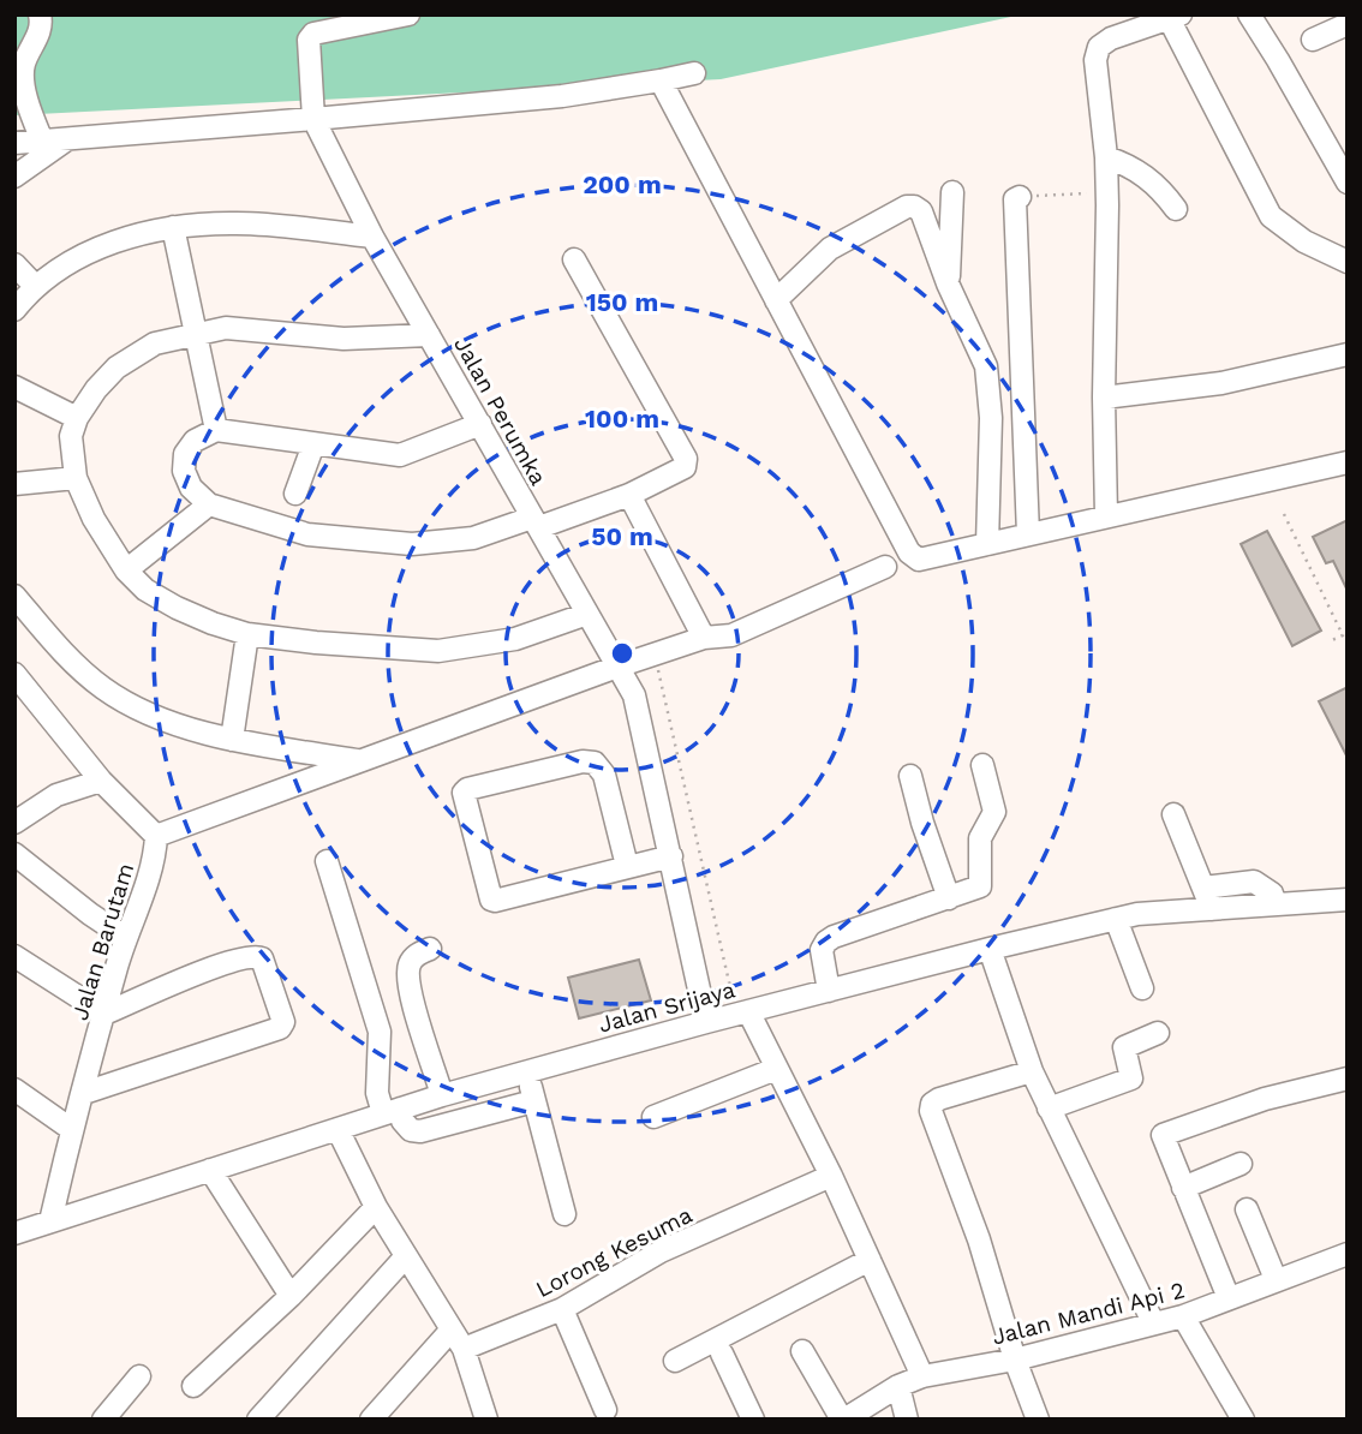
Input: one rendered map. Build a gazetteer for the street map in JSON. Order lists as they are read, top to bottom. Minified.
{"streets":{"street":["Jalan Perumka","Jalan Barutam","Jalan Srijaya","Lorong Kesuma","Jalan Mandi Api 2"]},"crossings":[["Jalan Perumka","Jalan Srijaya"],["Jalan Barutam","Jalan Srijaya"]],"rings":["200 m","150 m","100 m","50 m"]}
